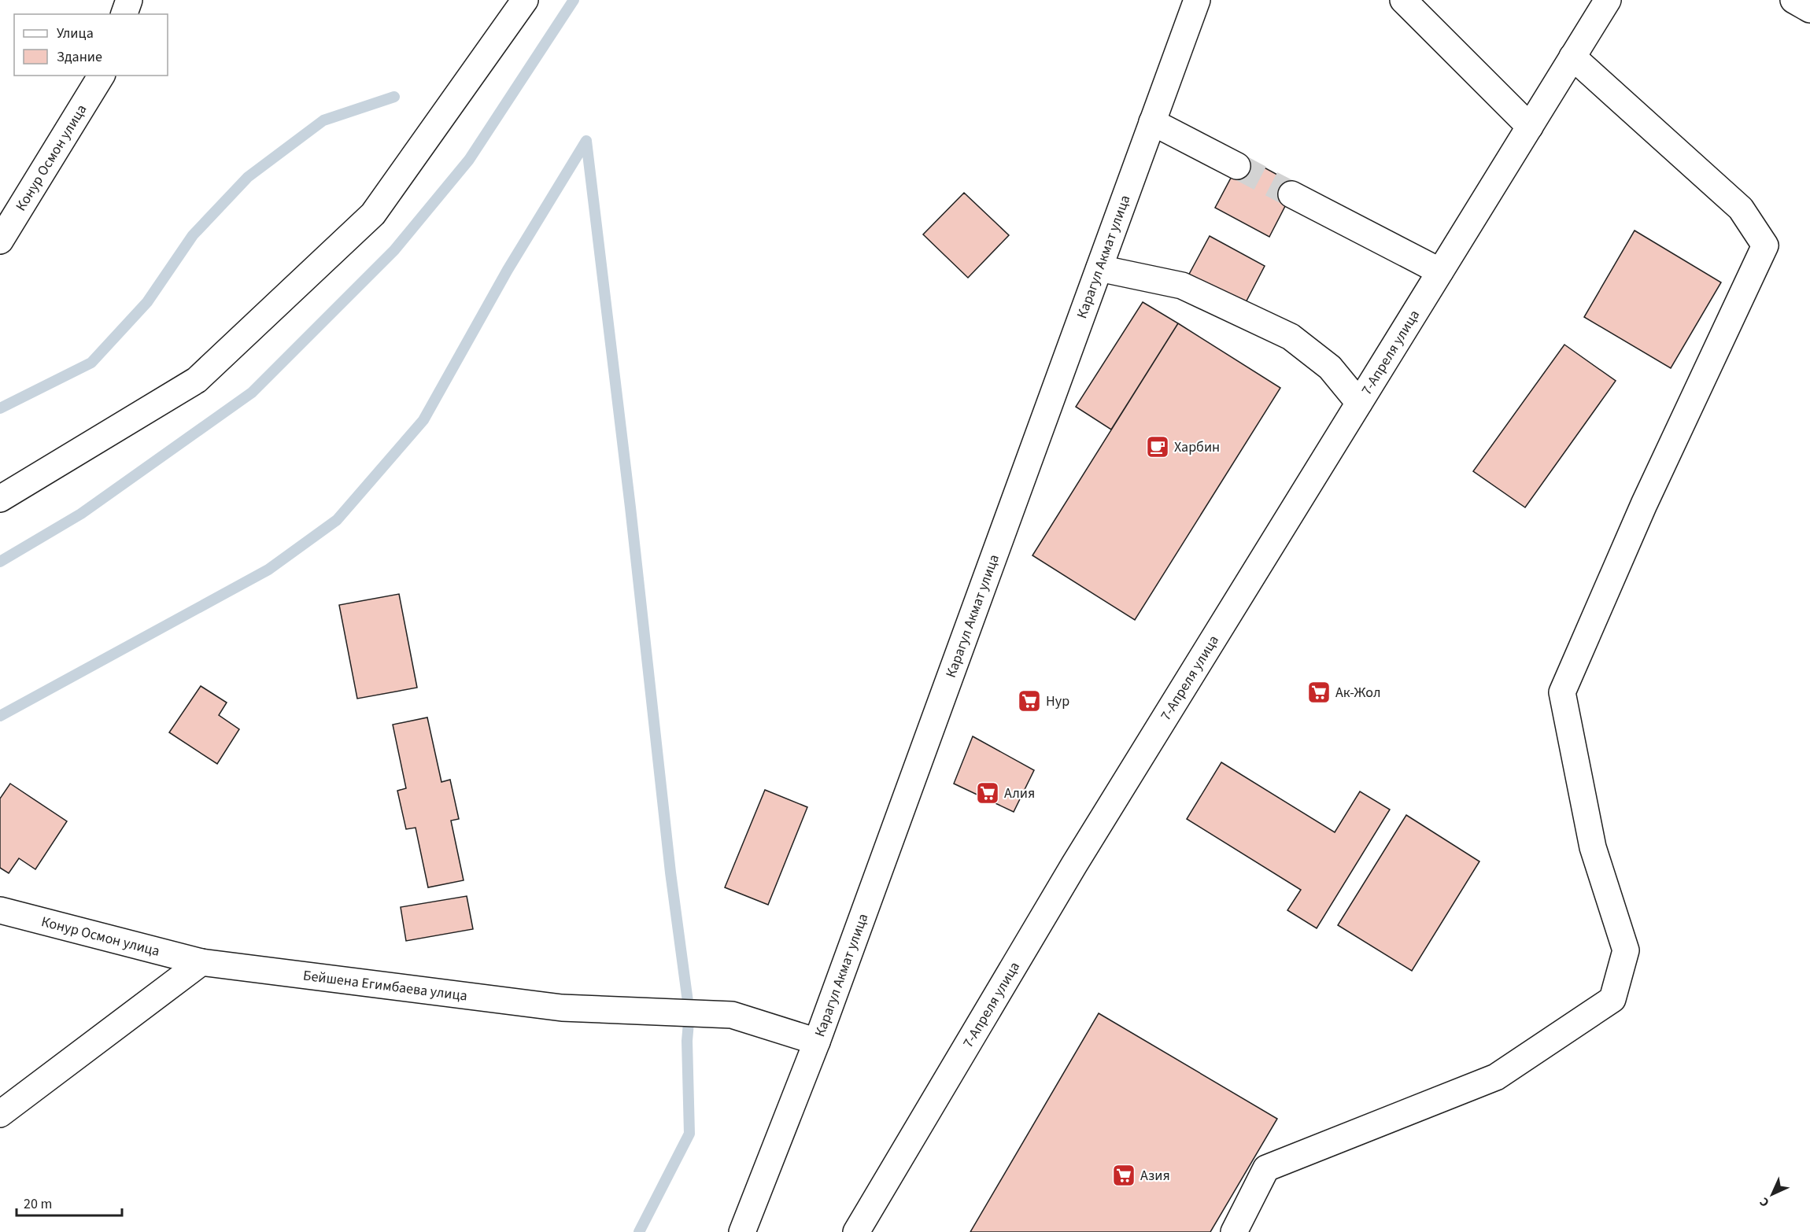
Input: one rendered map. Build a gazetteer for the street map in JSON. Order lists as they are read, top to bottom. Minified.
{"streets":{"street":["Конур Осмон улица","Карагул Акмат улица","7-Апреля улица","Бейшена Егимбаева улица"]},"crossings":[["Конур Осмон улица","Бейшена Егимбаева улица"],["Карагул Акмат улица","Бейшена Егимбаева улица"]],"places":{"cafe":["Харбин"],"supermarket":["Ак-Жол","Нур","Алия","Азия"]},"legend":["Улица","Здание"],"scale_bar":"20 m","north":"bottom left"}
